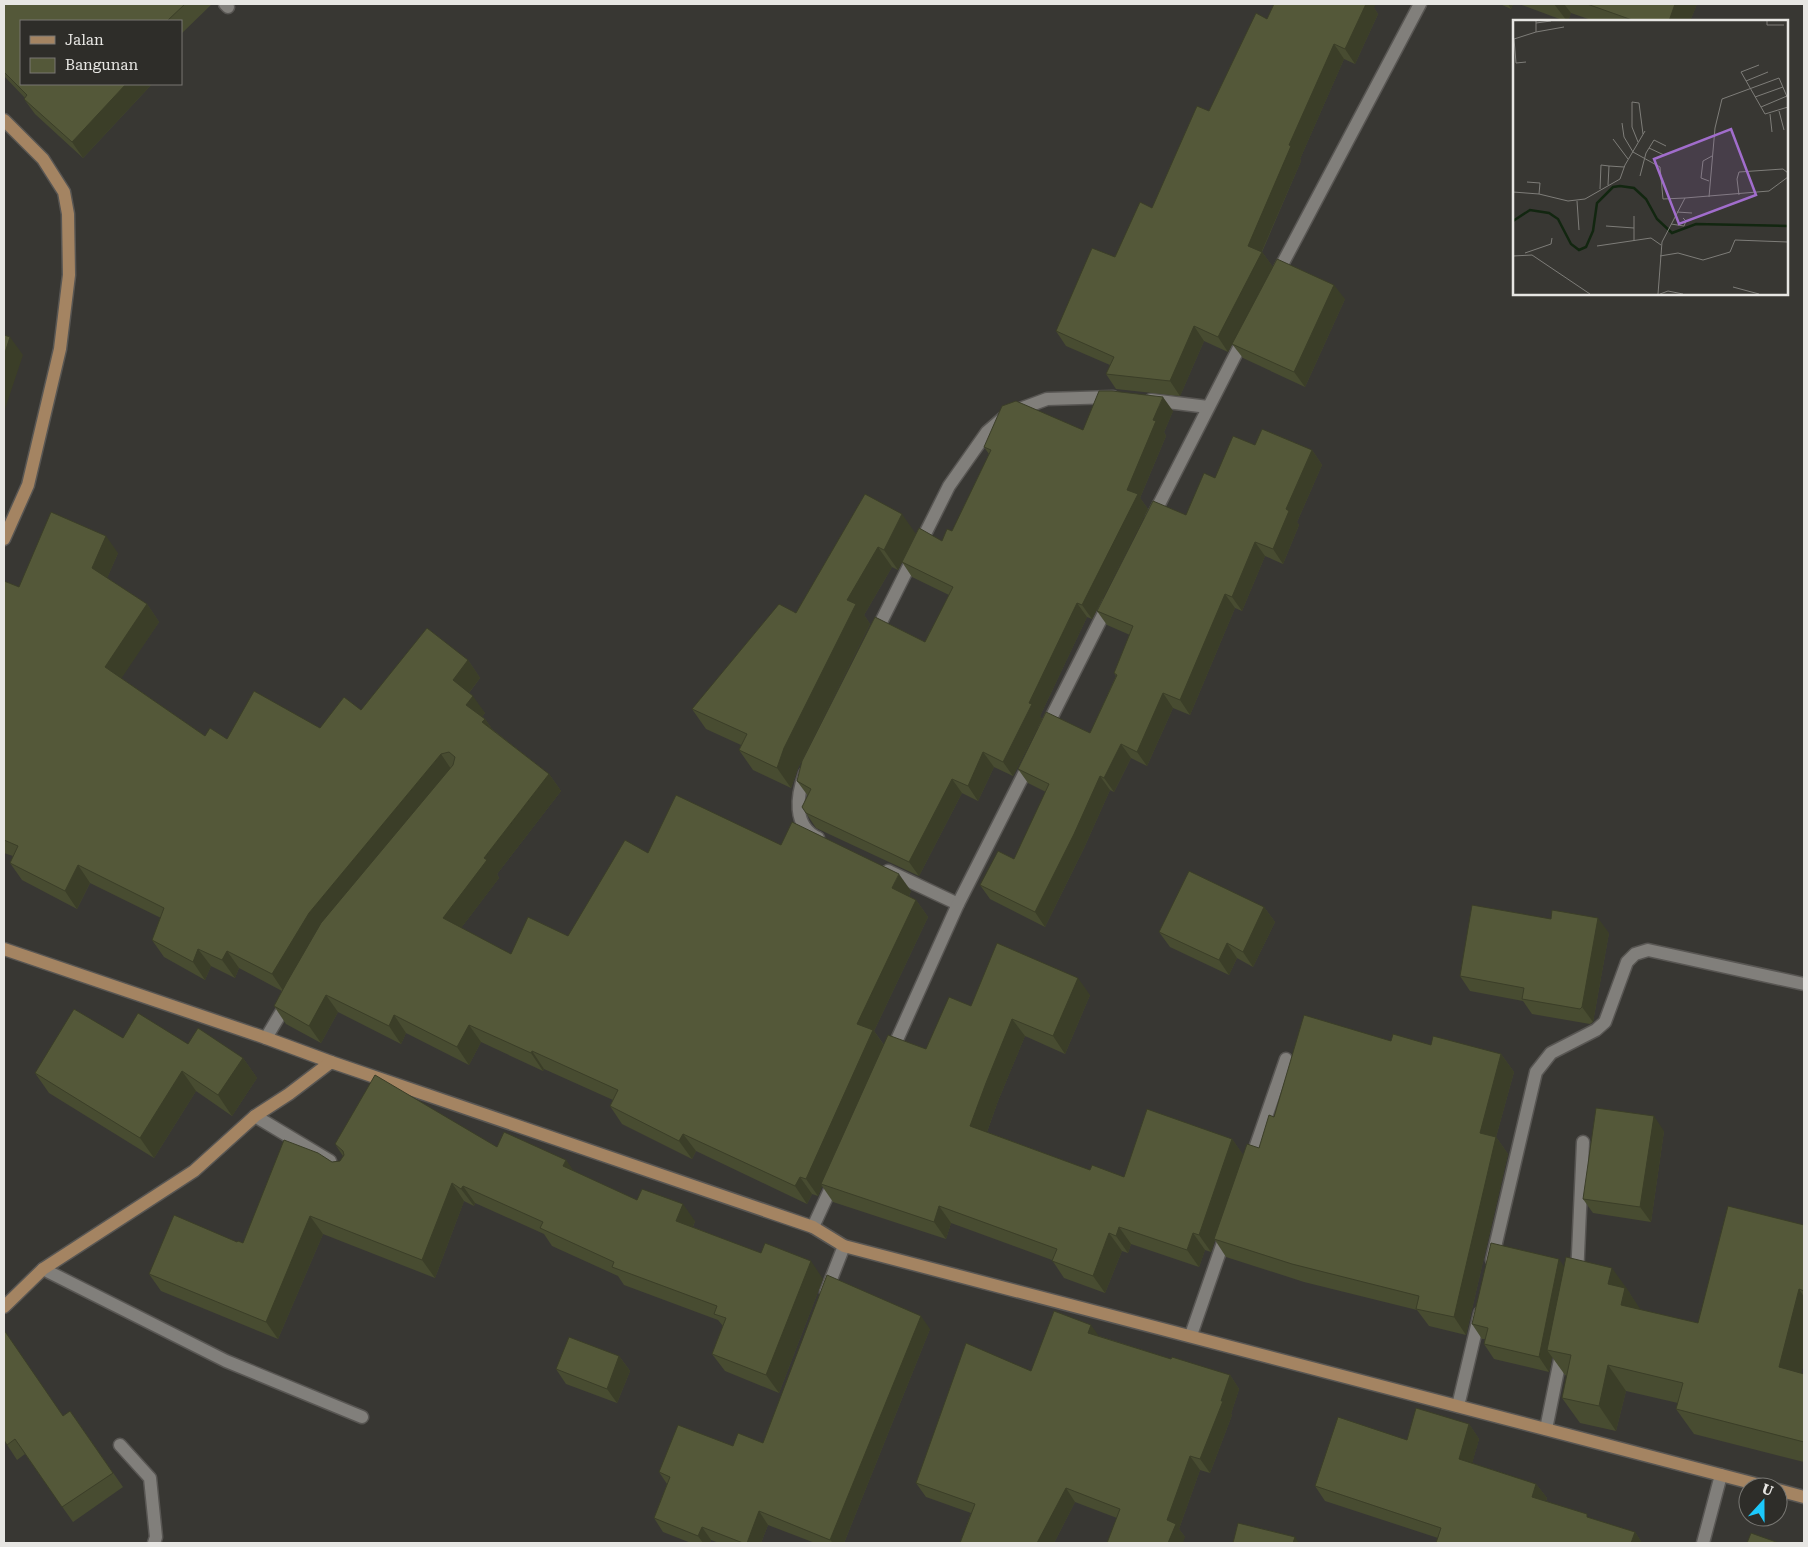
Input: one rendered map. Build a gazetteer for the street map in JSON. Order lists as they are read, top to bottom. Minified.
{"legend":["Jalan","Bangunan"],"north":"top"}
